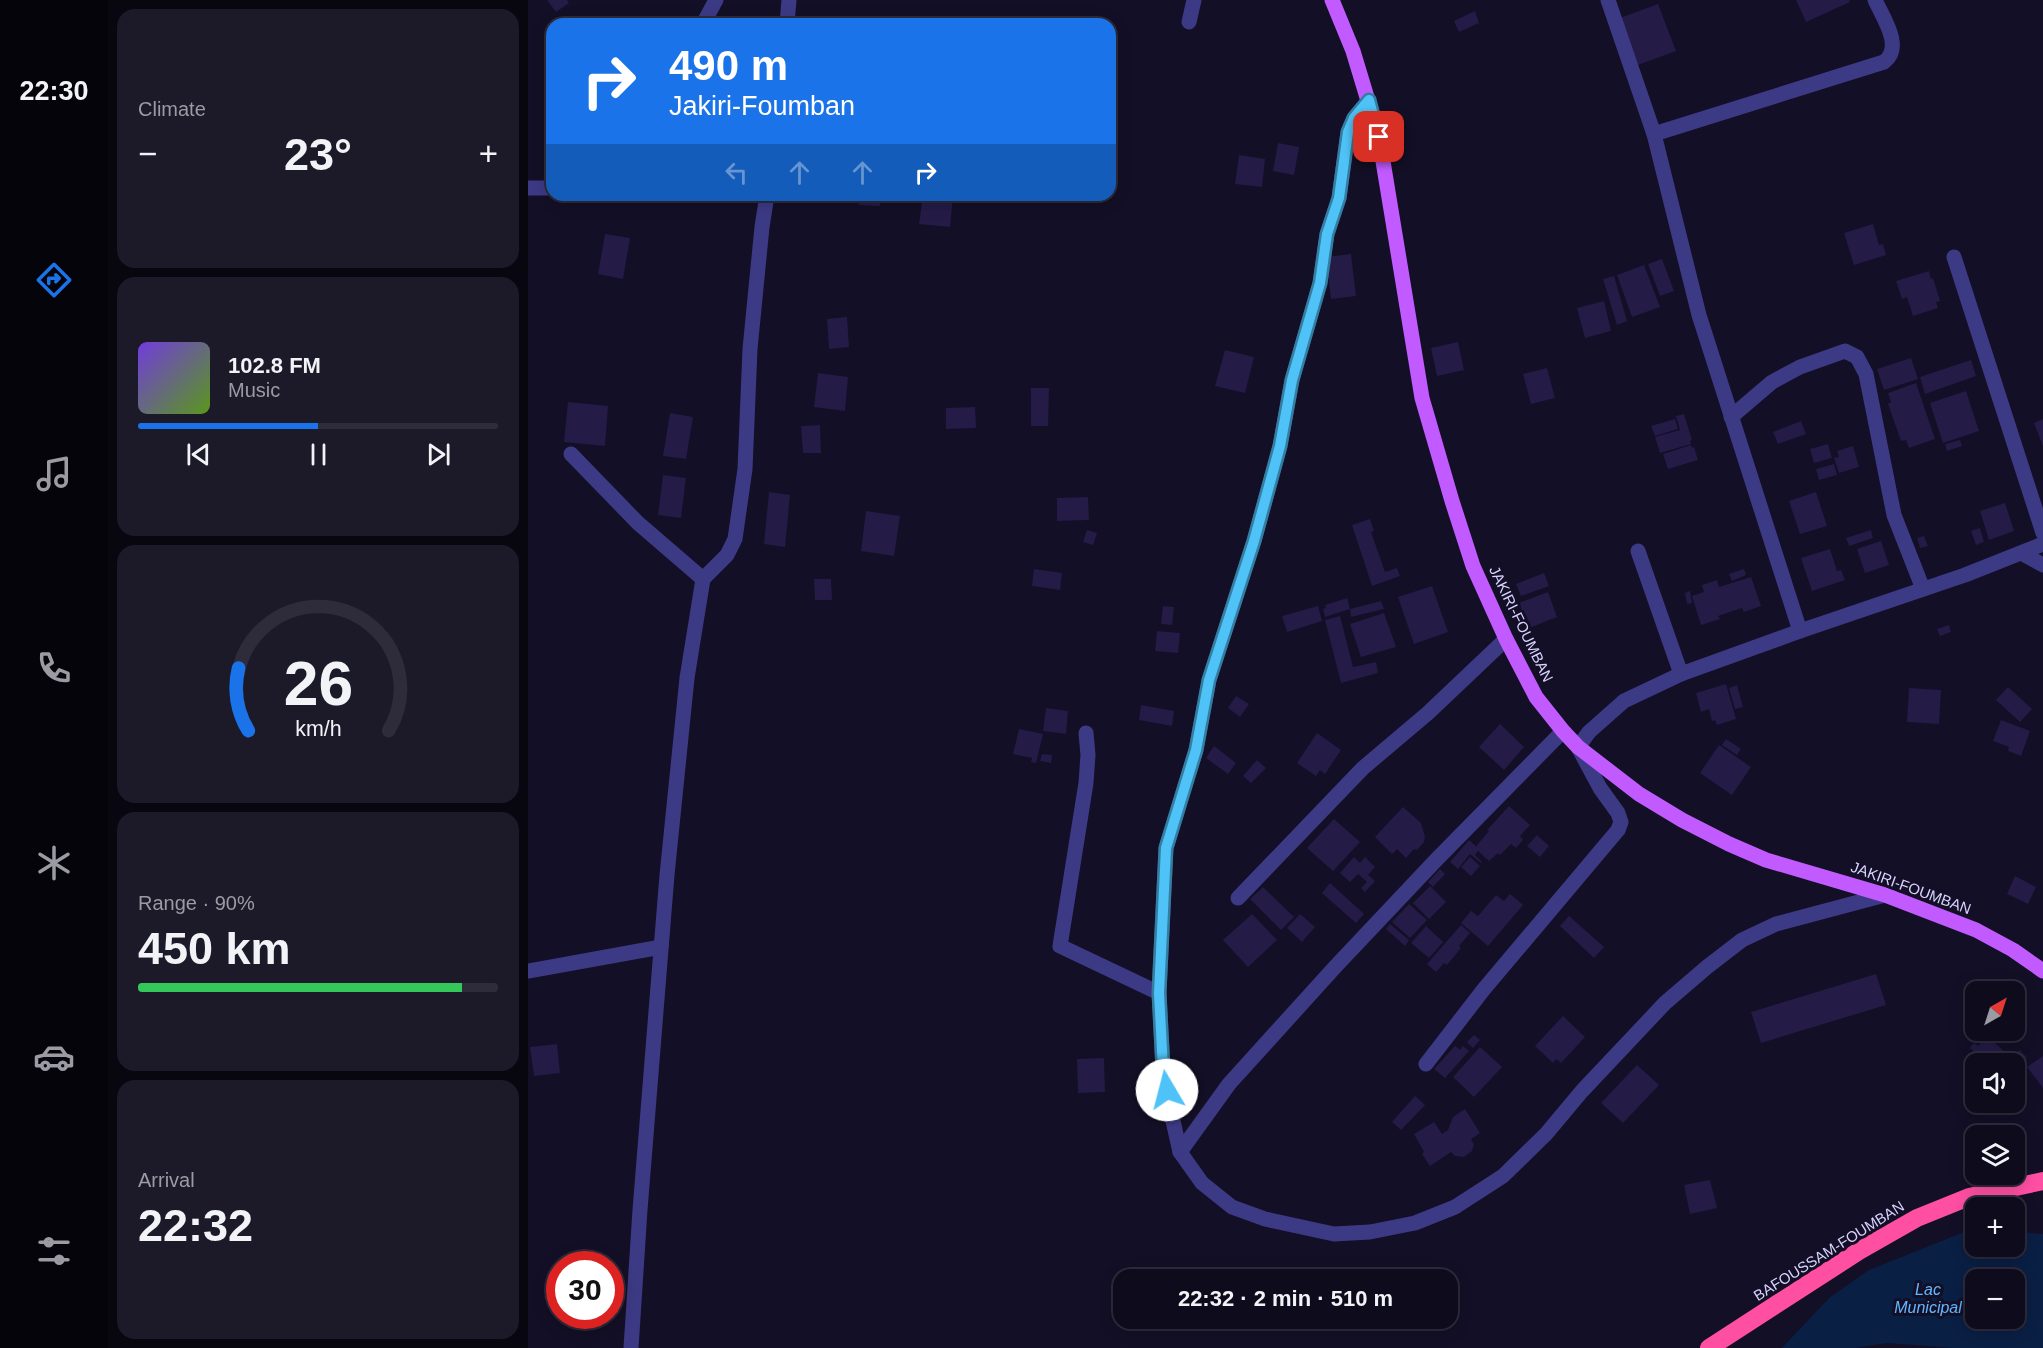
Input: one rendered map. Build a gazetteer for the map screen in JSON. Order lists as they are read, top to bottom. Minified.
{"streets":{"highway":["BAFOUSSAM-FOUMBAN"],"main road":["JAKIRI-FOUMBAN"]},"water":["Lac Municipal"],"north":"top right","page":{"tabs":"22:30","tile":["Climate",["Range · 90%","450 km"],["Arrival","22:32"]],"turn":["490 m","Jakiri-Foumban"],"heat":["−","23°","+"],"song":["102.8 FM","Music"],"map_buttons":["+","−"],"limit":"30","trip":"22:32 · 2 min · 510 m","gauge":["26","km/h"]}}
